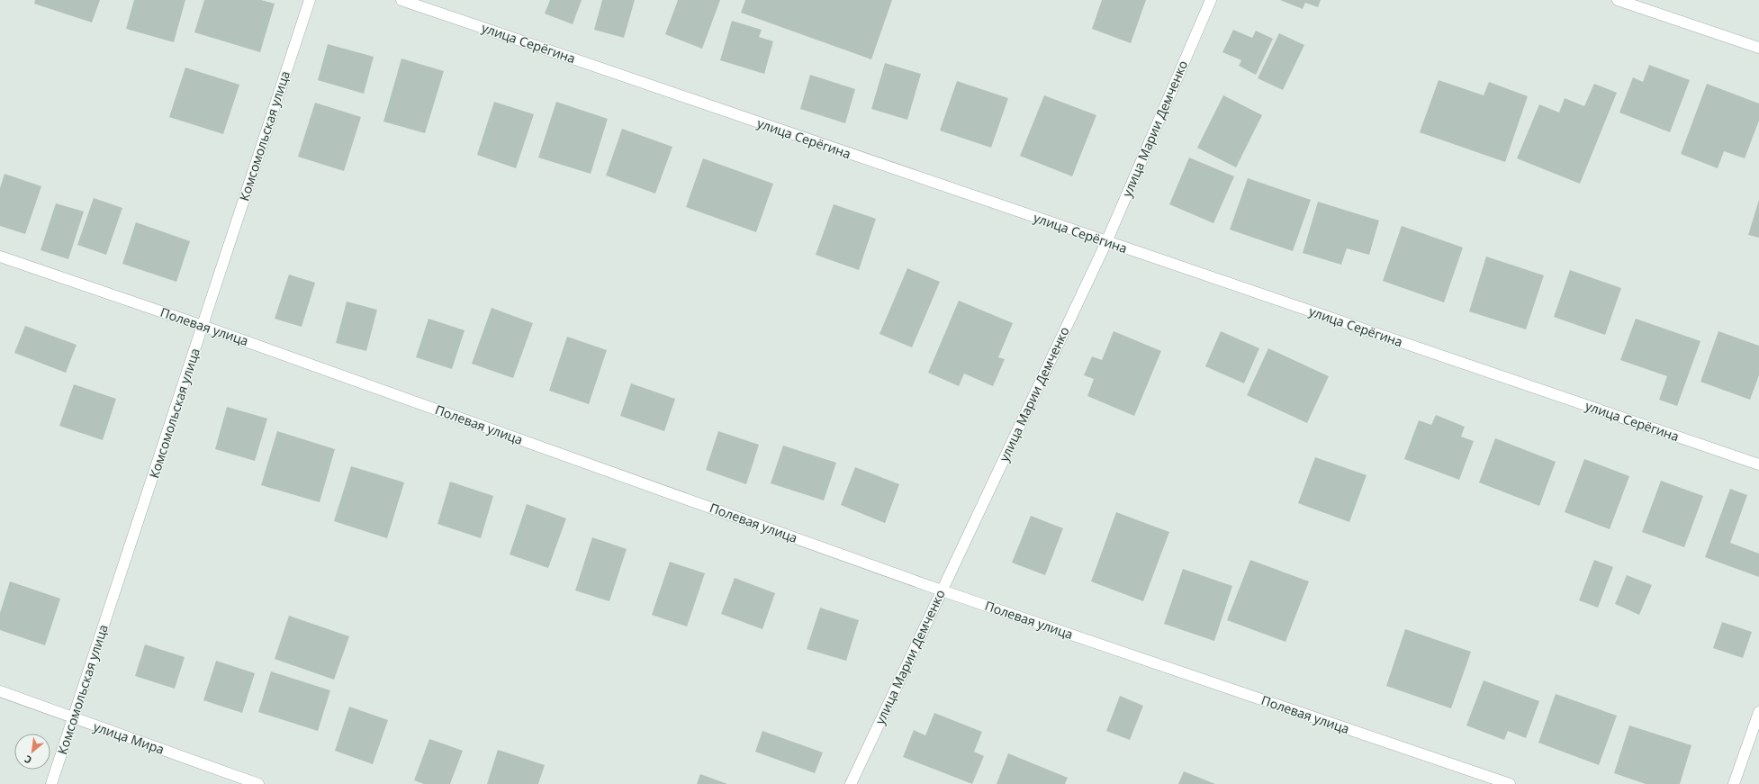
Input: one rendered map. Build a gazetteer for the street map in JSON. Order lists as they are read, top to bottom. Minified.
{"streets":{"street":["улица Серёгина","улица Марии Демченко","Комсомольская улица","Полевая улица","улица Мира"]},"crossings":[["улица Серёгина","улица Марии Демченко"],["улица Марии Демченко","Полевая улица"],["Комсомольская улица","Полевая улица"],["Комсомольская улица","улица Мира"]],"north":"bottom left"}
